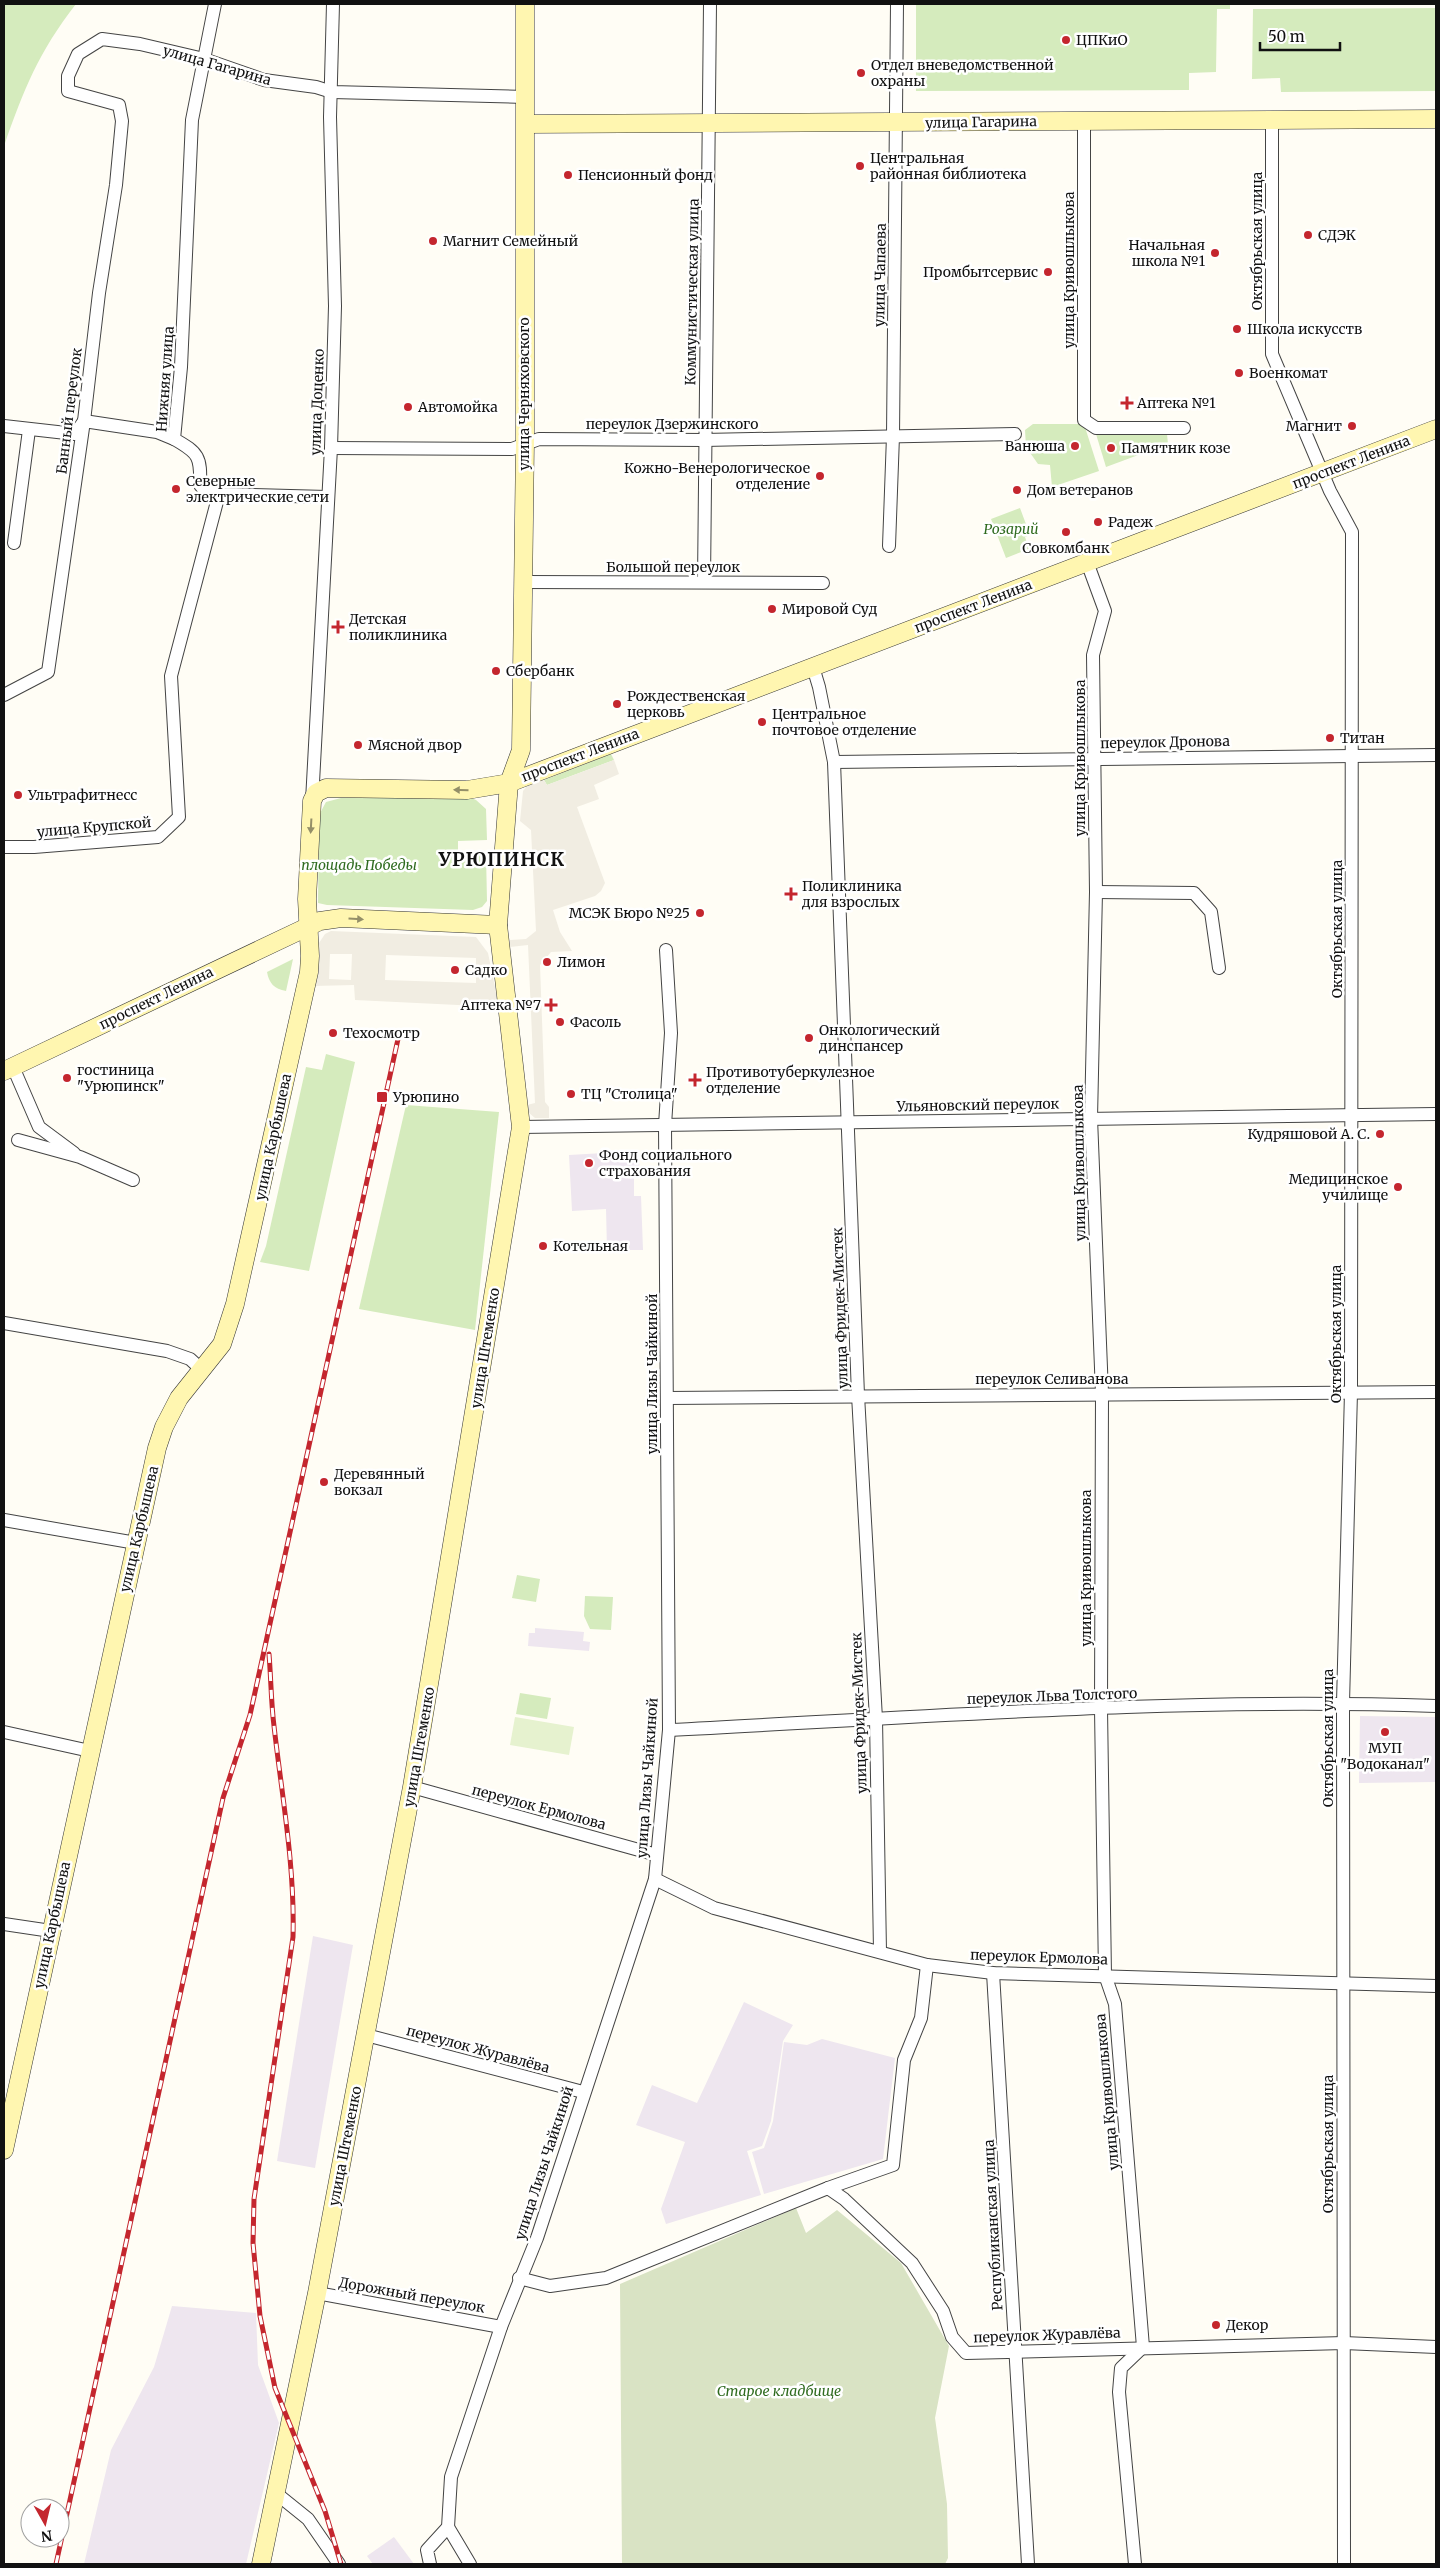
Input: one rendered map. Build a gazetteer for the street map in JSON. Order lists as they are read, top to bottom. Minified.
{"streets":{"main road":["улица Гагарина","улица Черняховского","проспект Ленина","улица Карбышева","улица Штеменко"],"street":["Октябрьская улица","улица Кривошлыкова","улица Чапаева","Коммунистическая улица","Нижняя улица","улица Доценко","Банный переулок","переулок Дзержинского","Большой переулок","переулок Дронова","улица Крупской","Ульяновский переулок","улица Фридек-Мистек","улица Лизы Чайкиной","переулок Селиванова","переулок Льва Толстого","переулок Ермолова","переулок Журавлёва","Республиканская улица","Дорожный переулок"]},"crossings":[["улица Гагарина","Октябрьская улица"],["улица Гагарина","улица Кривошлыкова"],["улица Гагарина","улица Чапаева"],["улица Гагарина","Коммунистическая улица"],["улица Гагарина","Нижняя улица"],["улица Гагарина","улица Черняховского"],["улица Гагарина","улица Доценко"],["улица Гагарина","Банный переулок"],["Октябрьская улица","проспект Ленина"],["Октябрьская улица","переулок Дронова"],["Октябрьская улица","Ульяновский переулок"],["Октябрьская улица","переулок Селиванова"],["Октябрьская улица","переулок Льва Толстого"],["Октябрьская улица","переулок Ермолова"],["Октябрьская улица","переулок Журавлёва"],["улица Кривошлыкова","проспект Ленина"],["улица Кривошлыкова","переулок Дронова"],["улица Кривошлыкова","Ульяновский переулок"],["улица Кривошлыкова","переулок Селиванова"],["улица Кривошлыкова","переулок Льва Толстого"],["улица Кривошлыкова","переулок Ермолова"],["улица Кривошлыкова","переулок Журавлёва"],["улица Чапаева","переулок Дзержинского"],["Коммунистическая улица","переулок Дзержинского"],["Коммунистическая улица","Большой переулок"],["Нижняя улица","улица Крупской"],["улица Черняховского","переулок Дзержинского"],["улица Черняховского","проспект Ленина"],["улица Черняховского","Большой переулок"],["улица Доценко","переулок Дзержинского"],["проспект Ленина","улица Карбышева"],["проспект Ленина","улица Фридек-Мистек"],["переулок Дронова","улица Фридек-Мистек"],["Ульяновский переулок","улица Фридек-Мистек"],["Ульяновский переулок","улица Штеменко"],["Ульяновский переулок","улица Лизы Чайкиной"],["улица Фридек-Мистек","переулок Селиванова"],["улица Фридек-Мистек","переулок Льва Толстого"],["улица Фридек-Мистек","переулок Ермолова"],["улица Штеменко","переулок Ермолова"],["улица Штеменко","переулок Журавлёва"],["улица Штеменко","Дорожный переулок"],["улица Лизы Чайкиной","переулок Селиванова"],["улица Лизы Чайкиной","переулок Льва Толстого"],["улица Лизы Чайкиной","переулок Ермолова"],["улица Лизы Чайкиной","переулок Журавлёва"],["улица Лизы Чайкиной","Дорожный переулок"],["переулок Ермолова","Республиканская улица"],["переулок Журавлёва","Республиканская улица"]],"districts":["УРЮПИНСК"],"parks":["Розарий","площадь Победы","Старое кладбище"],"places":{"other":["ЦПКиО","Отдел вневедомственной охраны","Центральная районная библиотека","Пенсионный фонд","СДЭК","Магнит Семейный","Начальная школа №1","Промбытсервис","Школа искусств","Военкомат","Автомойка","Магнит","Ванюша","Памятник козе","Кожно-Венерологическое отделение","Северные электрические сети","Дом ветеранов","Радеж","Совкомбанк","Мировой Суд","Сбербанк","Рождественская церковь","Центральное почтовое отделение","Титан","Мясной двор","Ультрафитнесс","МСЭК Бюро №25","Лимон","Садко","Фасоль","Техосмотр","Онкологический динспансер","гостиница \"Урюпинск\"","ТЦ \"Столица\"","Кудряшовой А. С.","Фонд социального страхования","Медицинское училище","Котельная","Деревянный вокзал","МУП \"Водоканал\"","Декор"],"health":["Аптека №1","Детская поликлиника","Поликлиника для взрослых","Аптека №7","Противотуберкулезное отделение"],"transit":["Урюпино"]},"scale_bar":"50 m","north":"bottom"}
